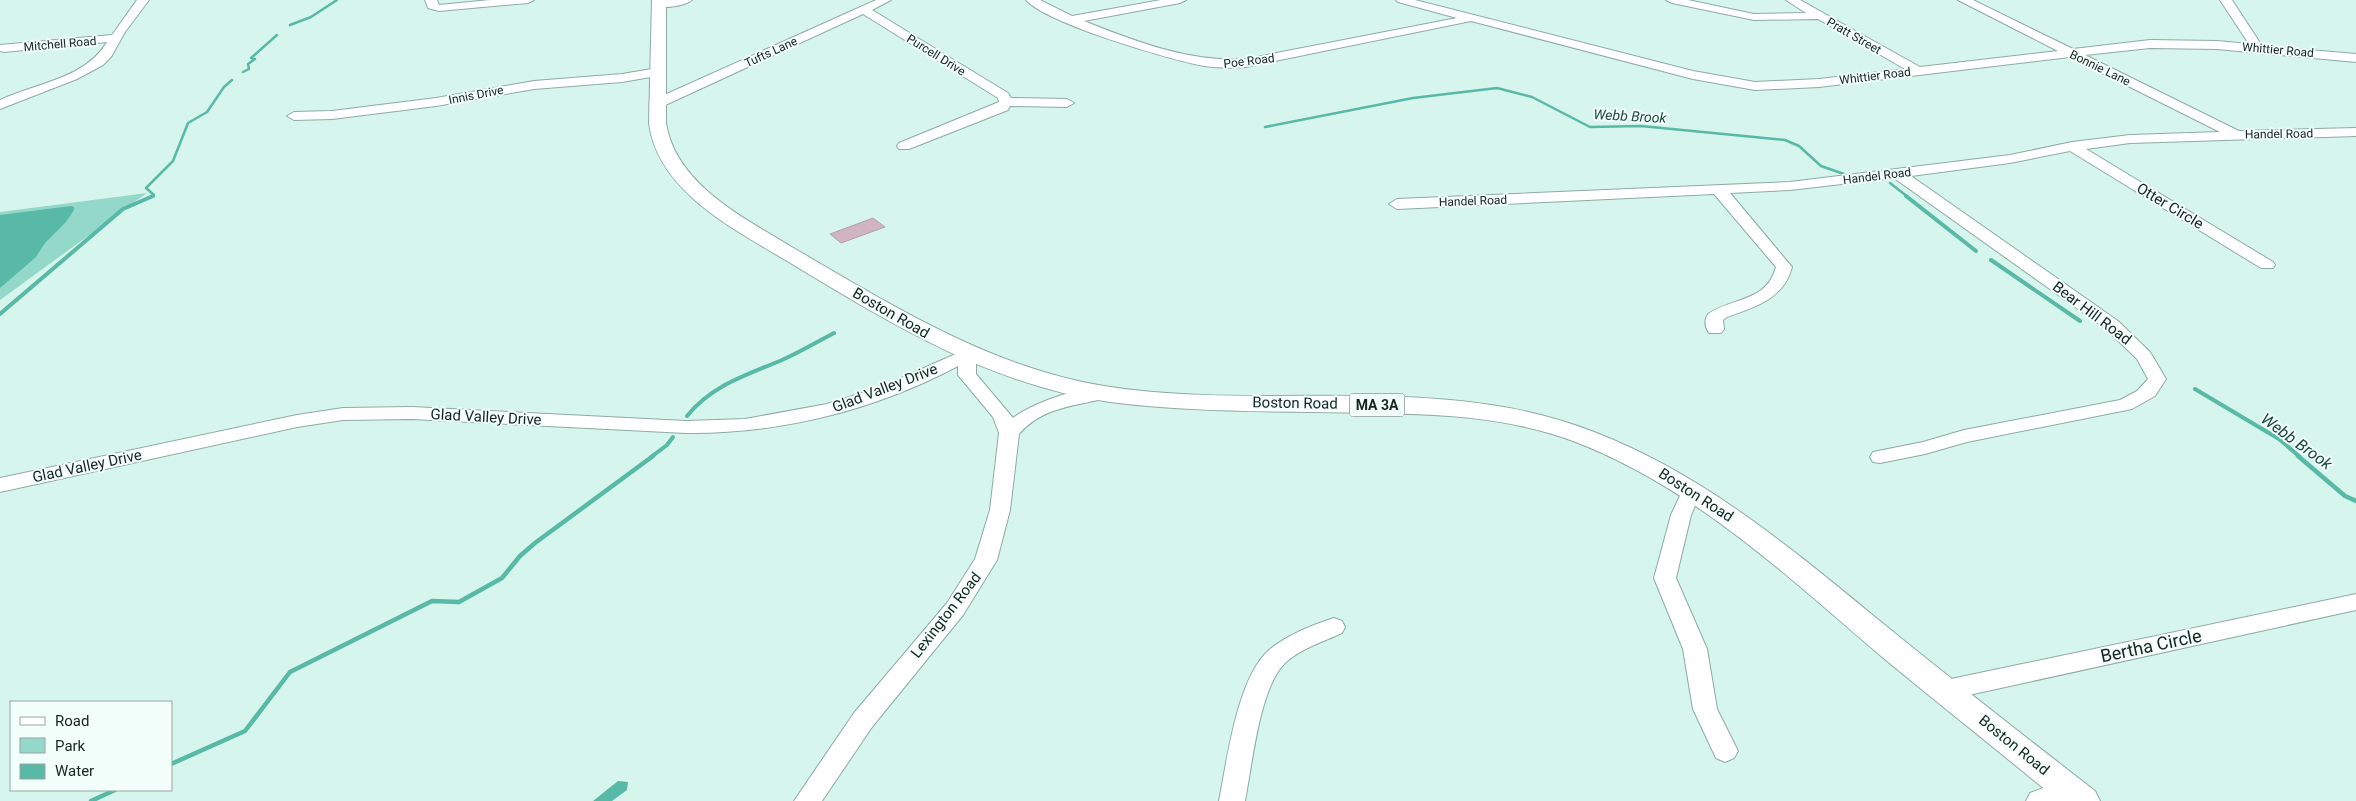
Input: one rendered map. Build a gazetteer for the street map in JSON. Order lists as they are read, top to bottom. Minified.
{"streets":{"main road":["Boston Road","MA 3A"],"street":["Pratt Street","Mitchell Road","Whittier Road","Tufts Lane","Purcell Drive","Poe Road","Bonnie Lane","Innis Drive","Handel Road","Otter Circle","Bear Hill Road","Glad Valley Drive","Lexington Road","Bertha Circle"]},"crossings":[["Pratt Street","Whittier Road"],["Whittier Road","Poe Road"],["Whittier Road","Bonnie Lane"],["Tufts Lane","Purcell Drive"],["Tufts Lane","Boston Road"],["Bonnie Lane","Handel Road"],["Innis Drive","Boston Road"],["Handel Road","Otter Circle"],["Handel Road","Bear Hill Road"],["Boston Road","Glad Valley Drive"],["Boston Road","Lexington Road"],["Boston Road","Bertha Circle"],["Glad Valley Drive","Lexington Road"]],"water":["Webb Brook"],"legend":["Road","Park","Water"]}
